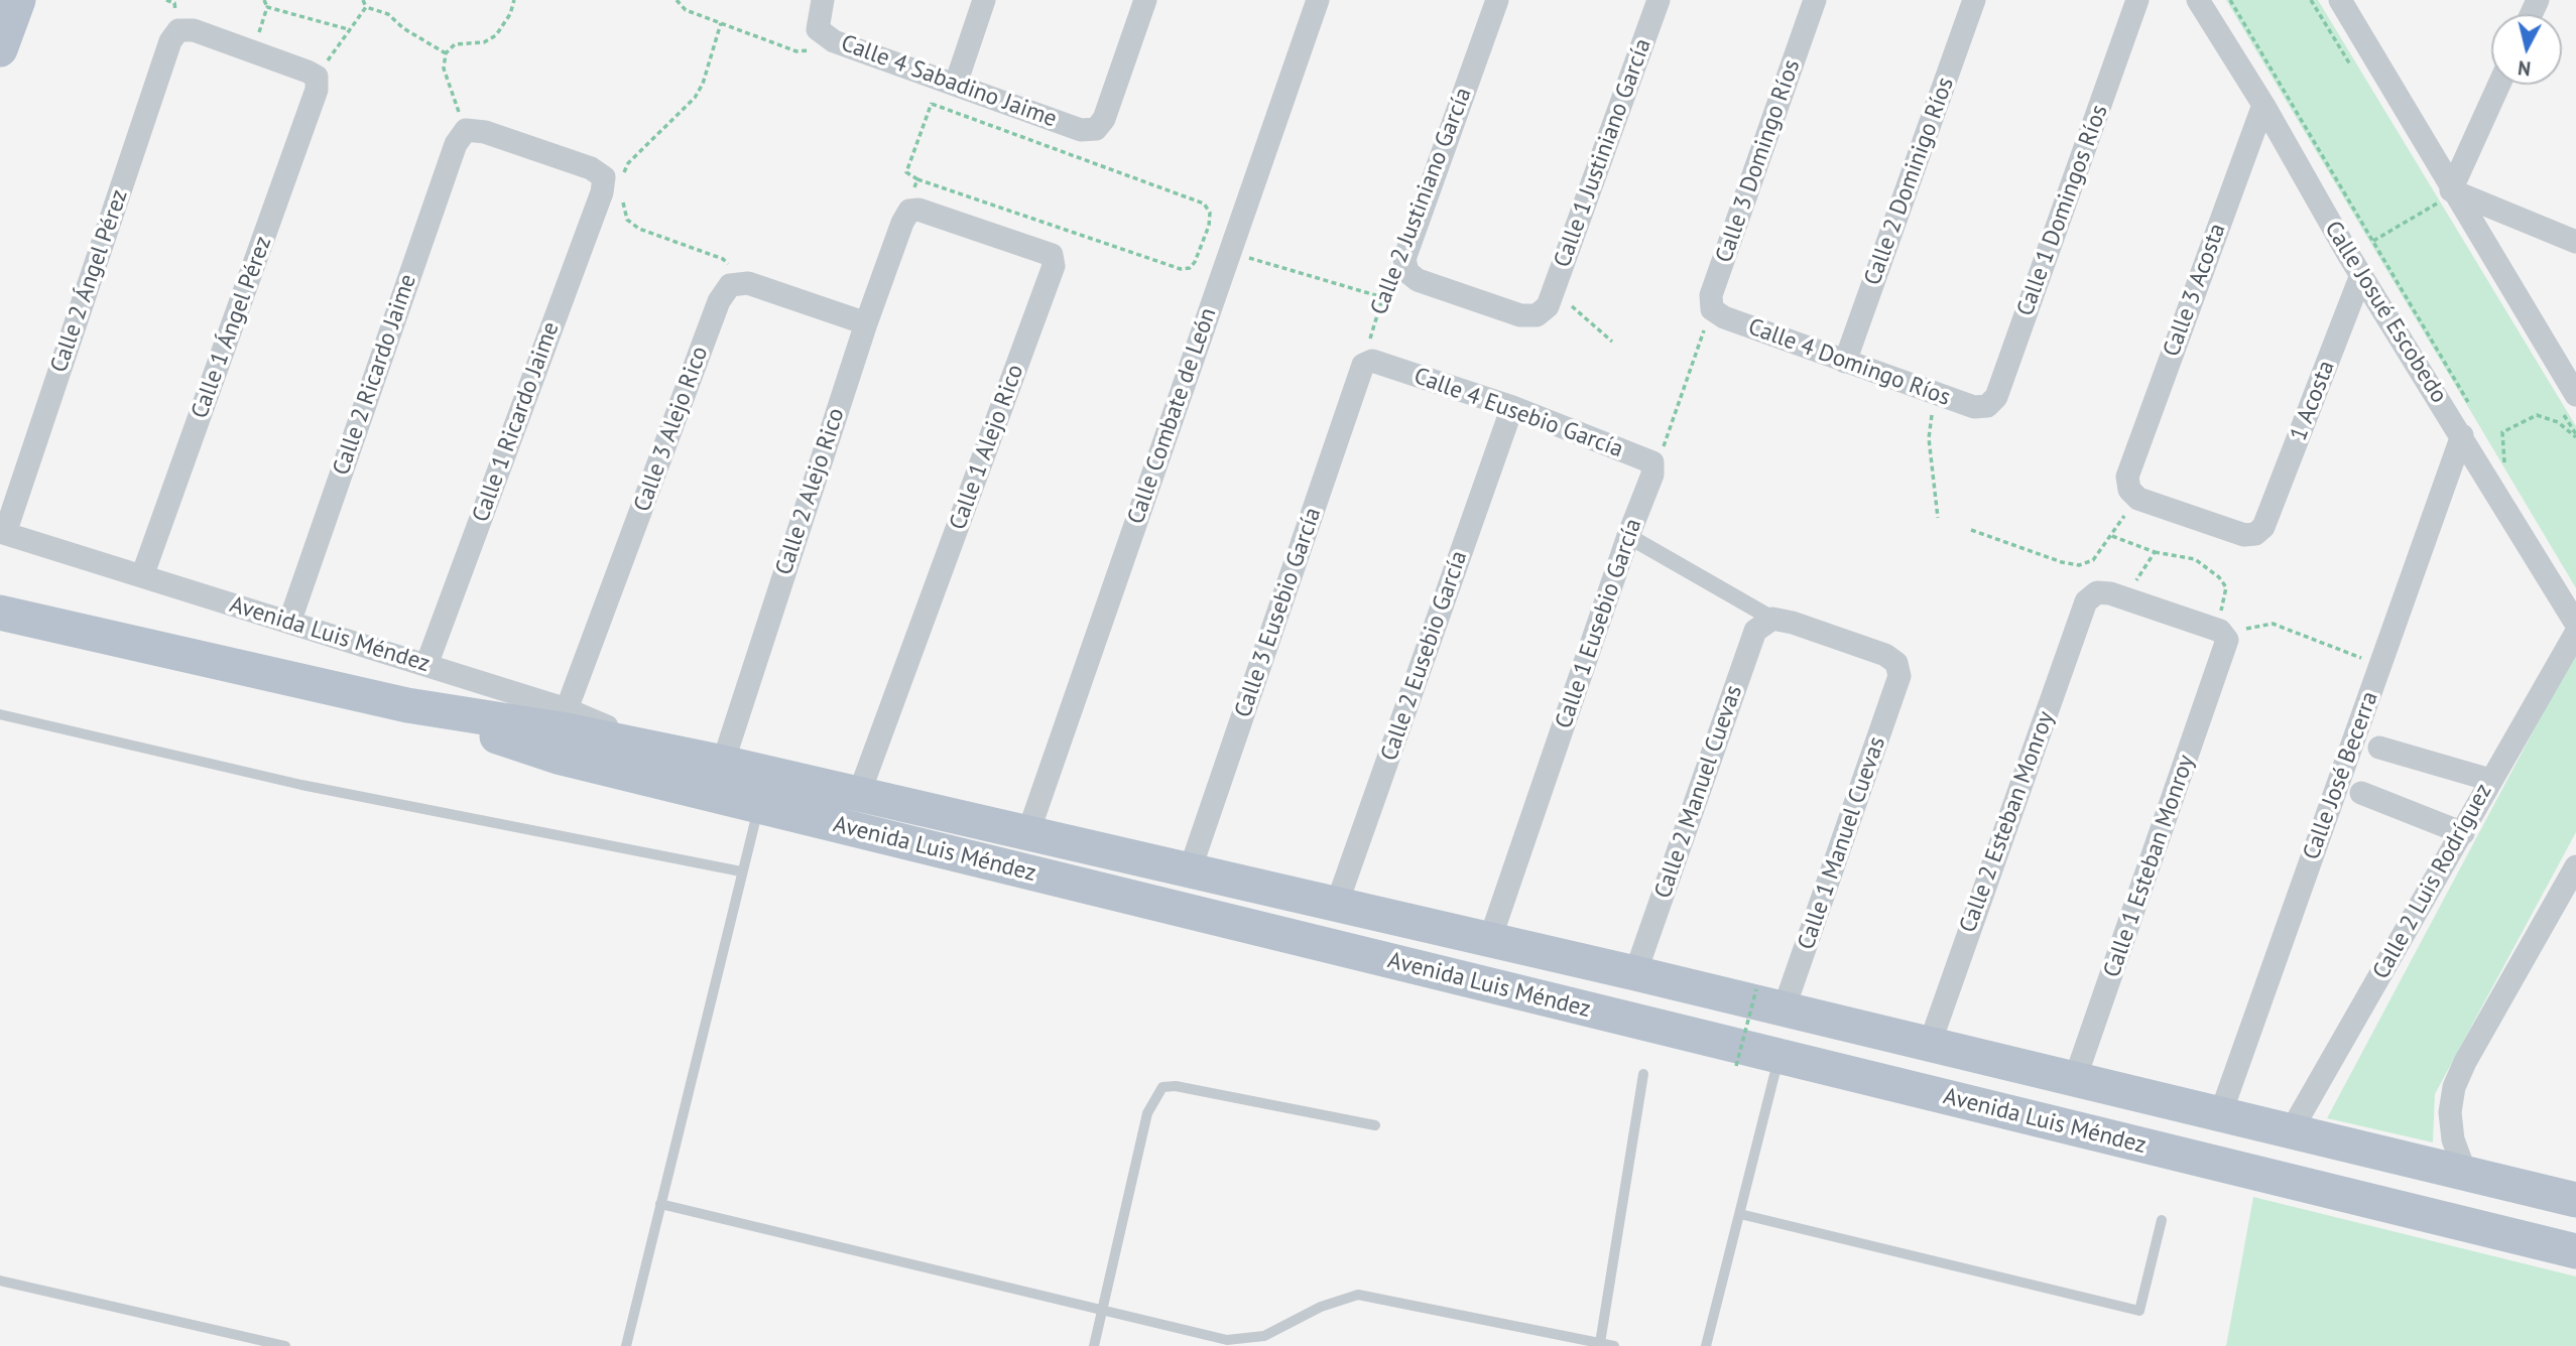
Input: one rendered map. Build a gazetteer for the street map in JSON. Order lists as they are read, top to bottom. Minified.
{"streets":{"main road":["Avenida Luis Méndez"],"street":["Calle 4 Sabadino Jaime","Calle 1 Justiniano García","Calle 3 Domingo Ríos","Calle 2 Dominigo Ríos","Calle 2 Justiniano García","Calle 1 Domingos Ríos","Calle 2 Ángel Pérez","Calle 3 Acosta","Calle Josué Escobedo","Calle 1 Ángel Pérez","Calle 4 Domingo Ríos","Calle 2 Ricardo Jaime","1 Acosta","Calle 4 Eusebio García","Calle Combate de León","Calle 1 Ricardo Jaime","Calle 3 Alejo Rico","Calle 1 Alejo Rico","Calle 2 Alejo Rico","Calle 3 Eusebio García","Calle 1 Eusebio García","Calle 2 Eusebio García","Calle José Becerra","Calle 2 Manuel Cuevas","Calle 2 Esteban Monroy","Calle 1 Manuel Cuevas","Calle 1 Esteban Monroy","Calle 2 Luis Rodríguez"]},"crossings":[["Calle 3 Domingo Ríos","Calle 4 Domingo Ríos"],["Calle 2 Dominigo Ríos","Calle 4 Domingo Ríos"],["Calle 2 Justiniano García","Calle 4 Eusebio García"],["Calle 2 Justiniano García","Calle 3 Eusebio García"],["Calle 1 Domingos Ríos","Calle 4 Domingo Ríos"],["Calle 2 Ángel Pérez","Avenida Luis Méndez"],["Calle 3 Acosta","Calle Josué Escobedo"],["Calle 3 Acosta","1 Acosta"],["Calle Josué Escobedo","1 Acosta"],["Calle Josué Escobedo","Calle José Becerra"],["Calle 1 Ángel Pérez","Avenida Luis Méndez"],["Calle 2 Ricardo Jaime","Avenida Luis Méndez"],["Calle 4 Eusebio García","Calle 3 Eusebio García"],["Calle 4 Eusebio García","Calle 1 Eusebio García"],["Calle 4 Eusebio García","Calle 2 Eusebio García"],["Calle Combate de León","Avenida Luis Méndez"],["Calle 1 Ricardo Jaime","Avenida Luis Méndez"],["Calle 3 Alejo Rico","Avenida Luis Méndez"],["Calle 1 Alejo Rico","Calle 2 Alejo Rico"],["Calle 1 Alejo Rico","Avenida Luis Méndez"],["Calle 2 Alejo Rico","Avenida Luis Méndez"],["Calle 3 Eusebio García","Avenida Luis Méndez"],["Calle 1 Eusebio García","Avenida Luis Méndez"],["Avenida Luis Méndez","Calle 2 Eusebio García"],["Avenida Luis Méndez","Calle José Becerra"],["Avenida Luis Méndez","Calle 2 Manuel Cuevas"],["Avenida Luis Méndez","Calle 2 Esteban Monroy"],["Avenida Luis Méndez","Calle 1 Manuel Cuevas"],["Avenida Luis Méndez","Calle 1 Esteban Monroy"],["Avenida Luis Méndez","Calle 2 Luis Rodríguez"],["Calle 2 Manuel Cuevas","Calle 1 Manuel Cuevas"]],"north":"bottom"}
